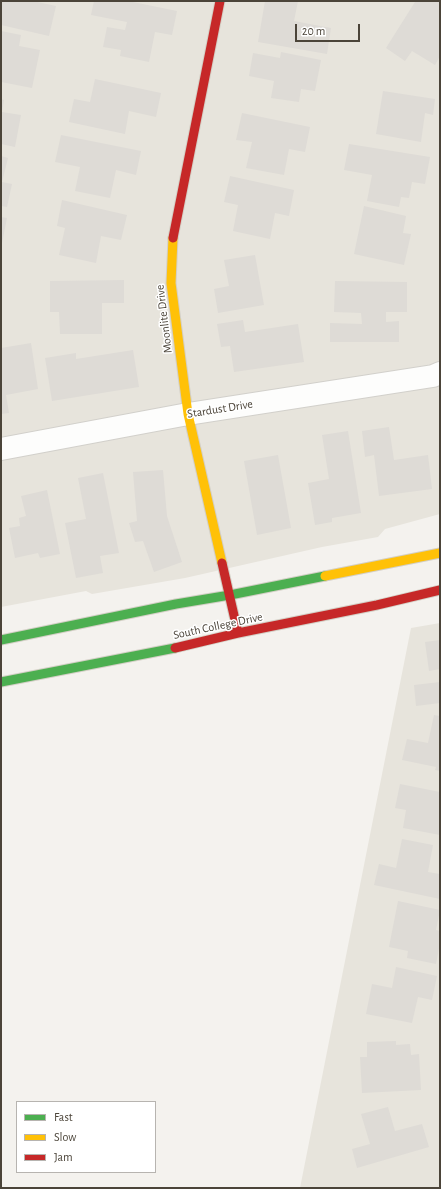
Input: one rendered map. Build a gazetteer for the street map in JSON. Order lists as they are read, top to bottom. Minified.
{"streets":{"street":["Moonlite Drive","Stardust Drive","South College Drive"]},"crossings":[["Moonlite Drive","Stardust Drive"],["Moonlite Drive","South College Drive"]],"legend":["Fast","Slow","Jam"],"scale_bar":"20 m"}
